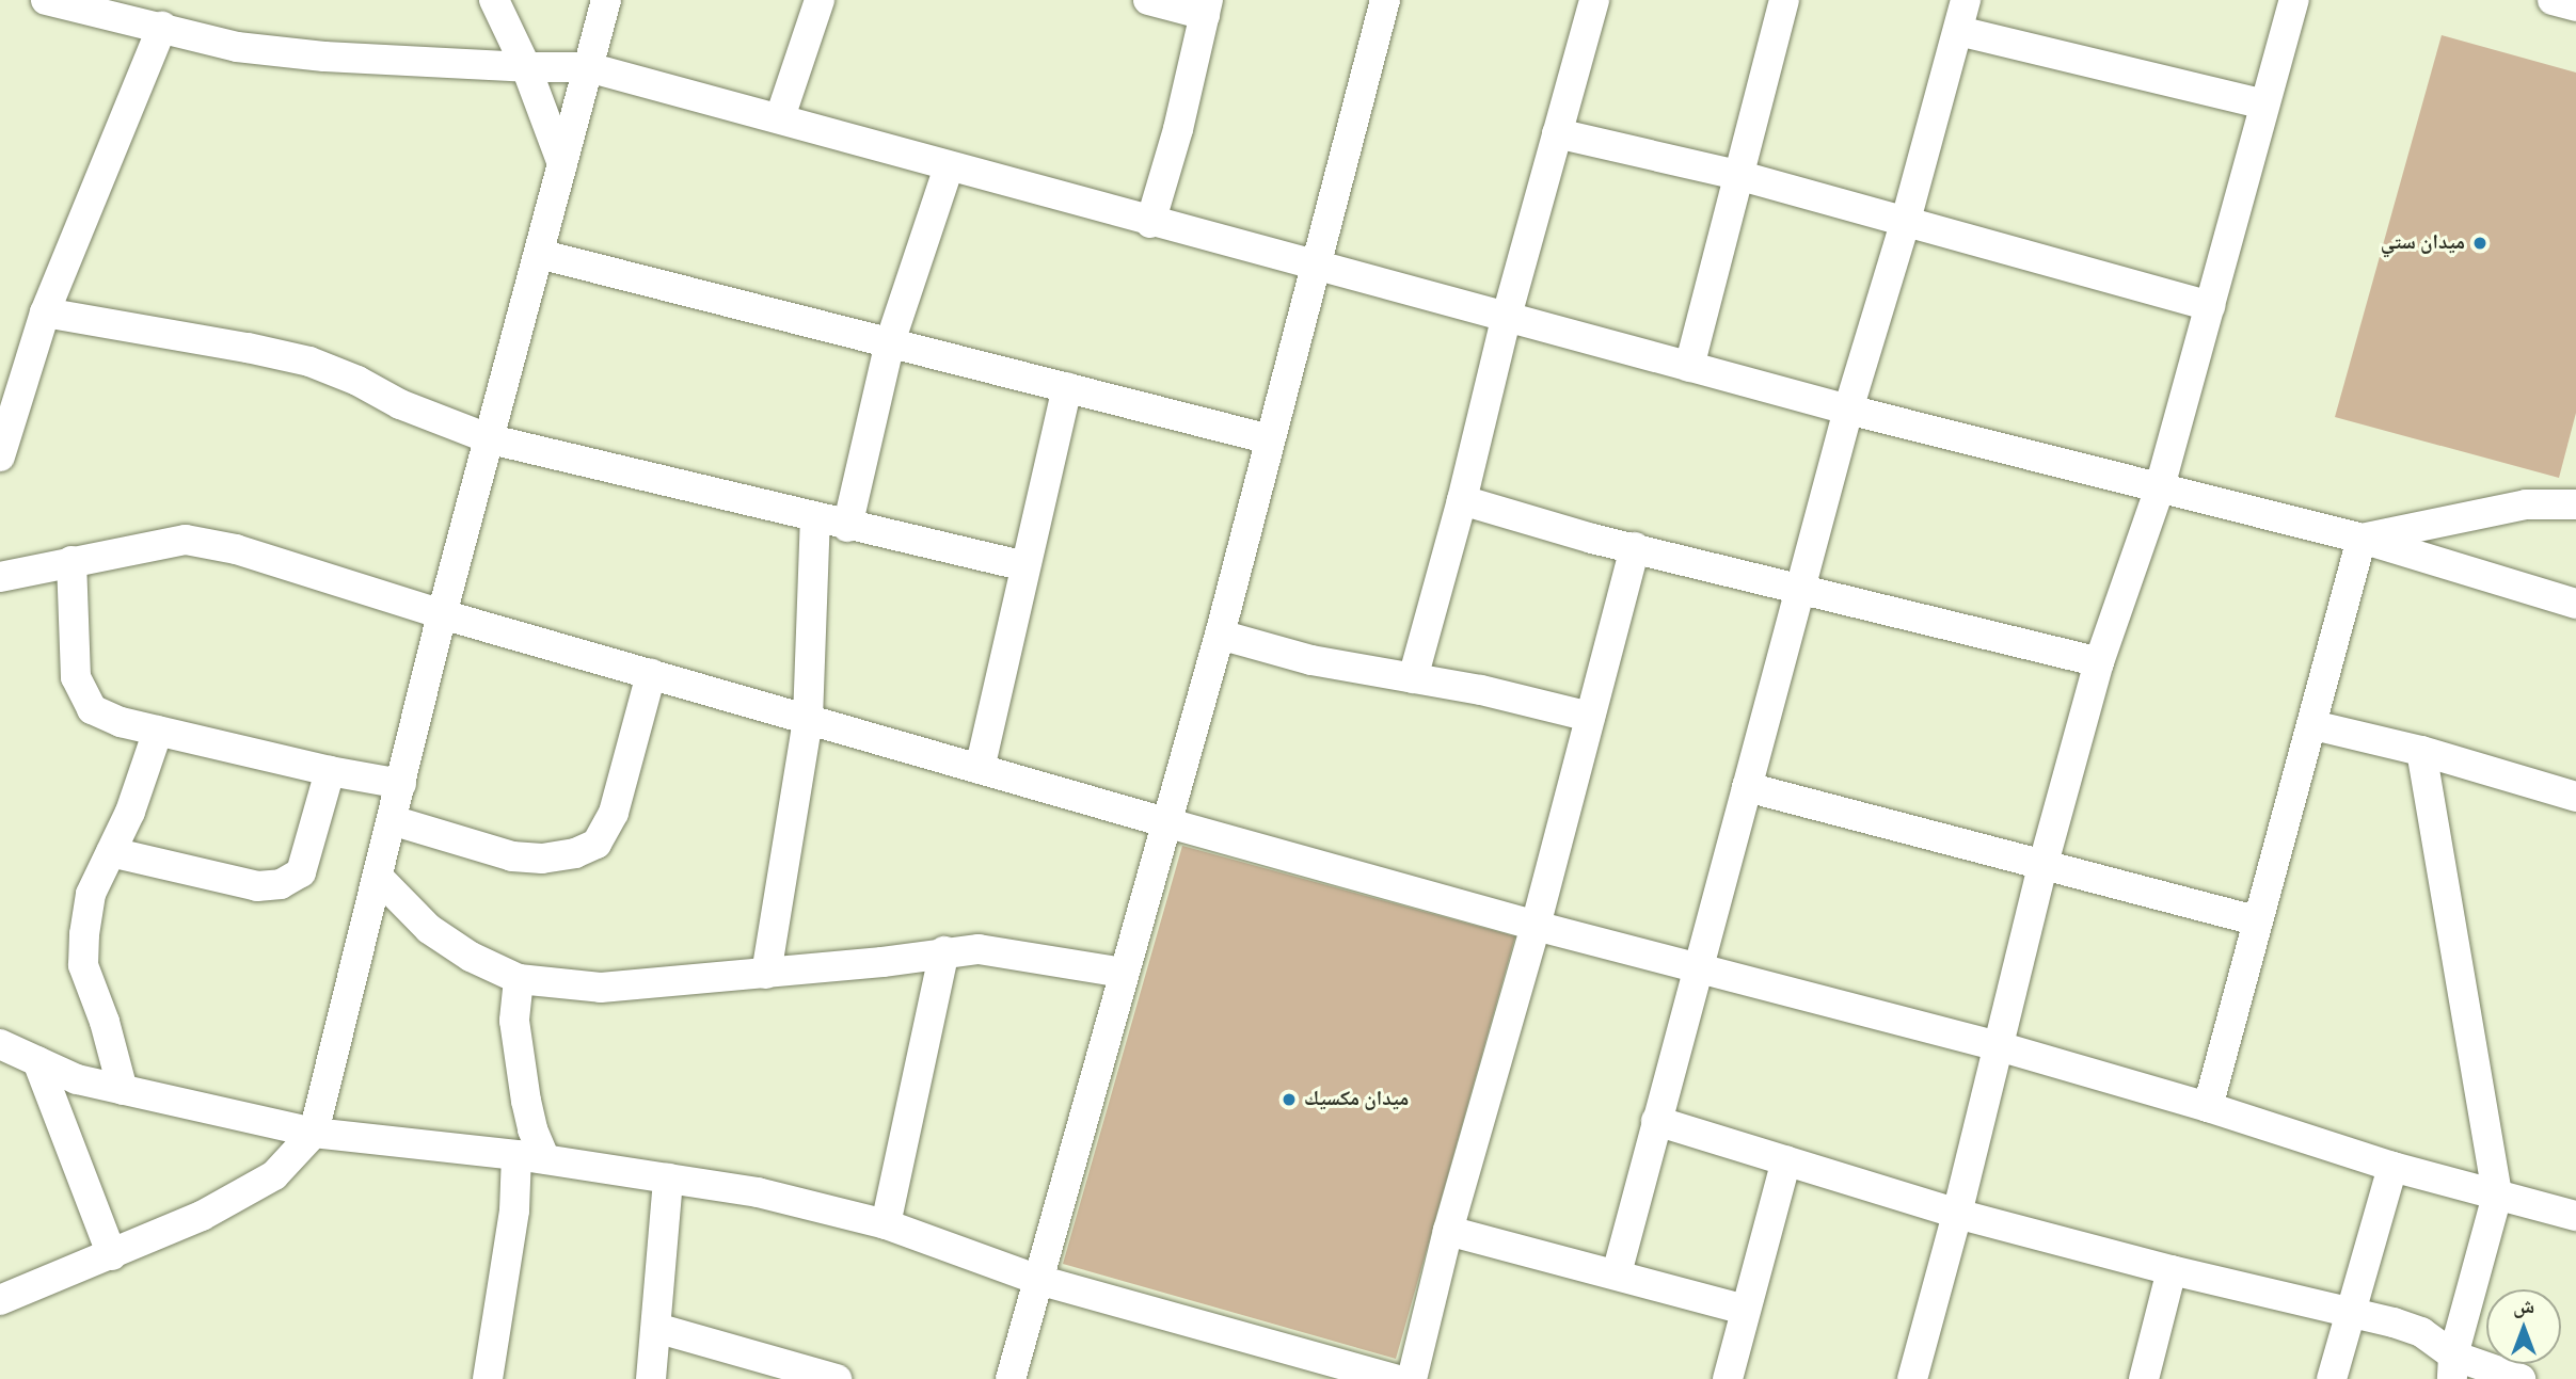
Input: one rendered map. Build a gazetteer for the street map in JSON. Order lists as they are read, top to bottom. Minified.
{"places":["ميدان ستي","ميدان مكسيك"],"north":"top"}
